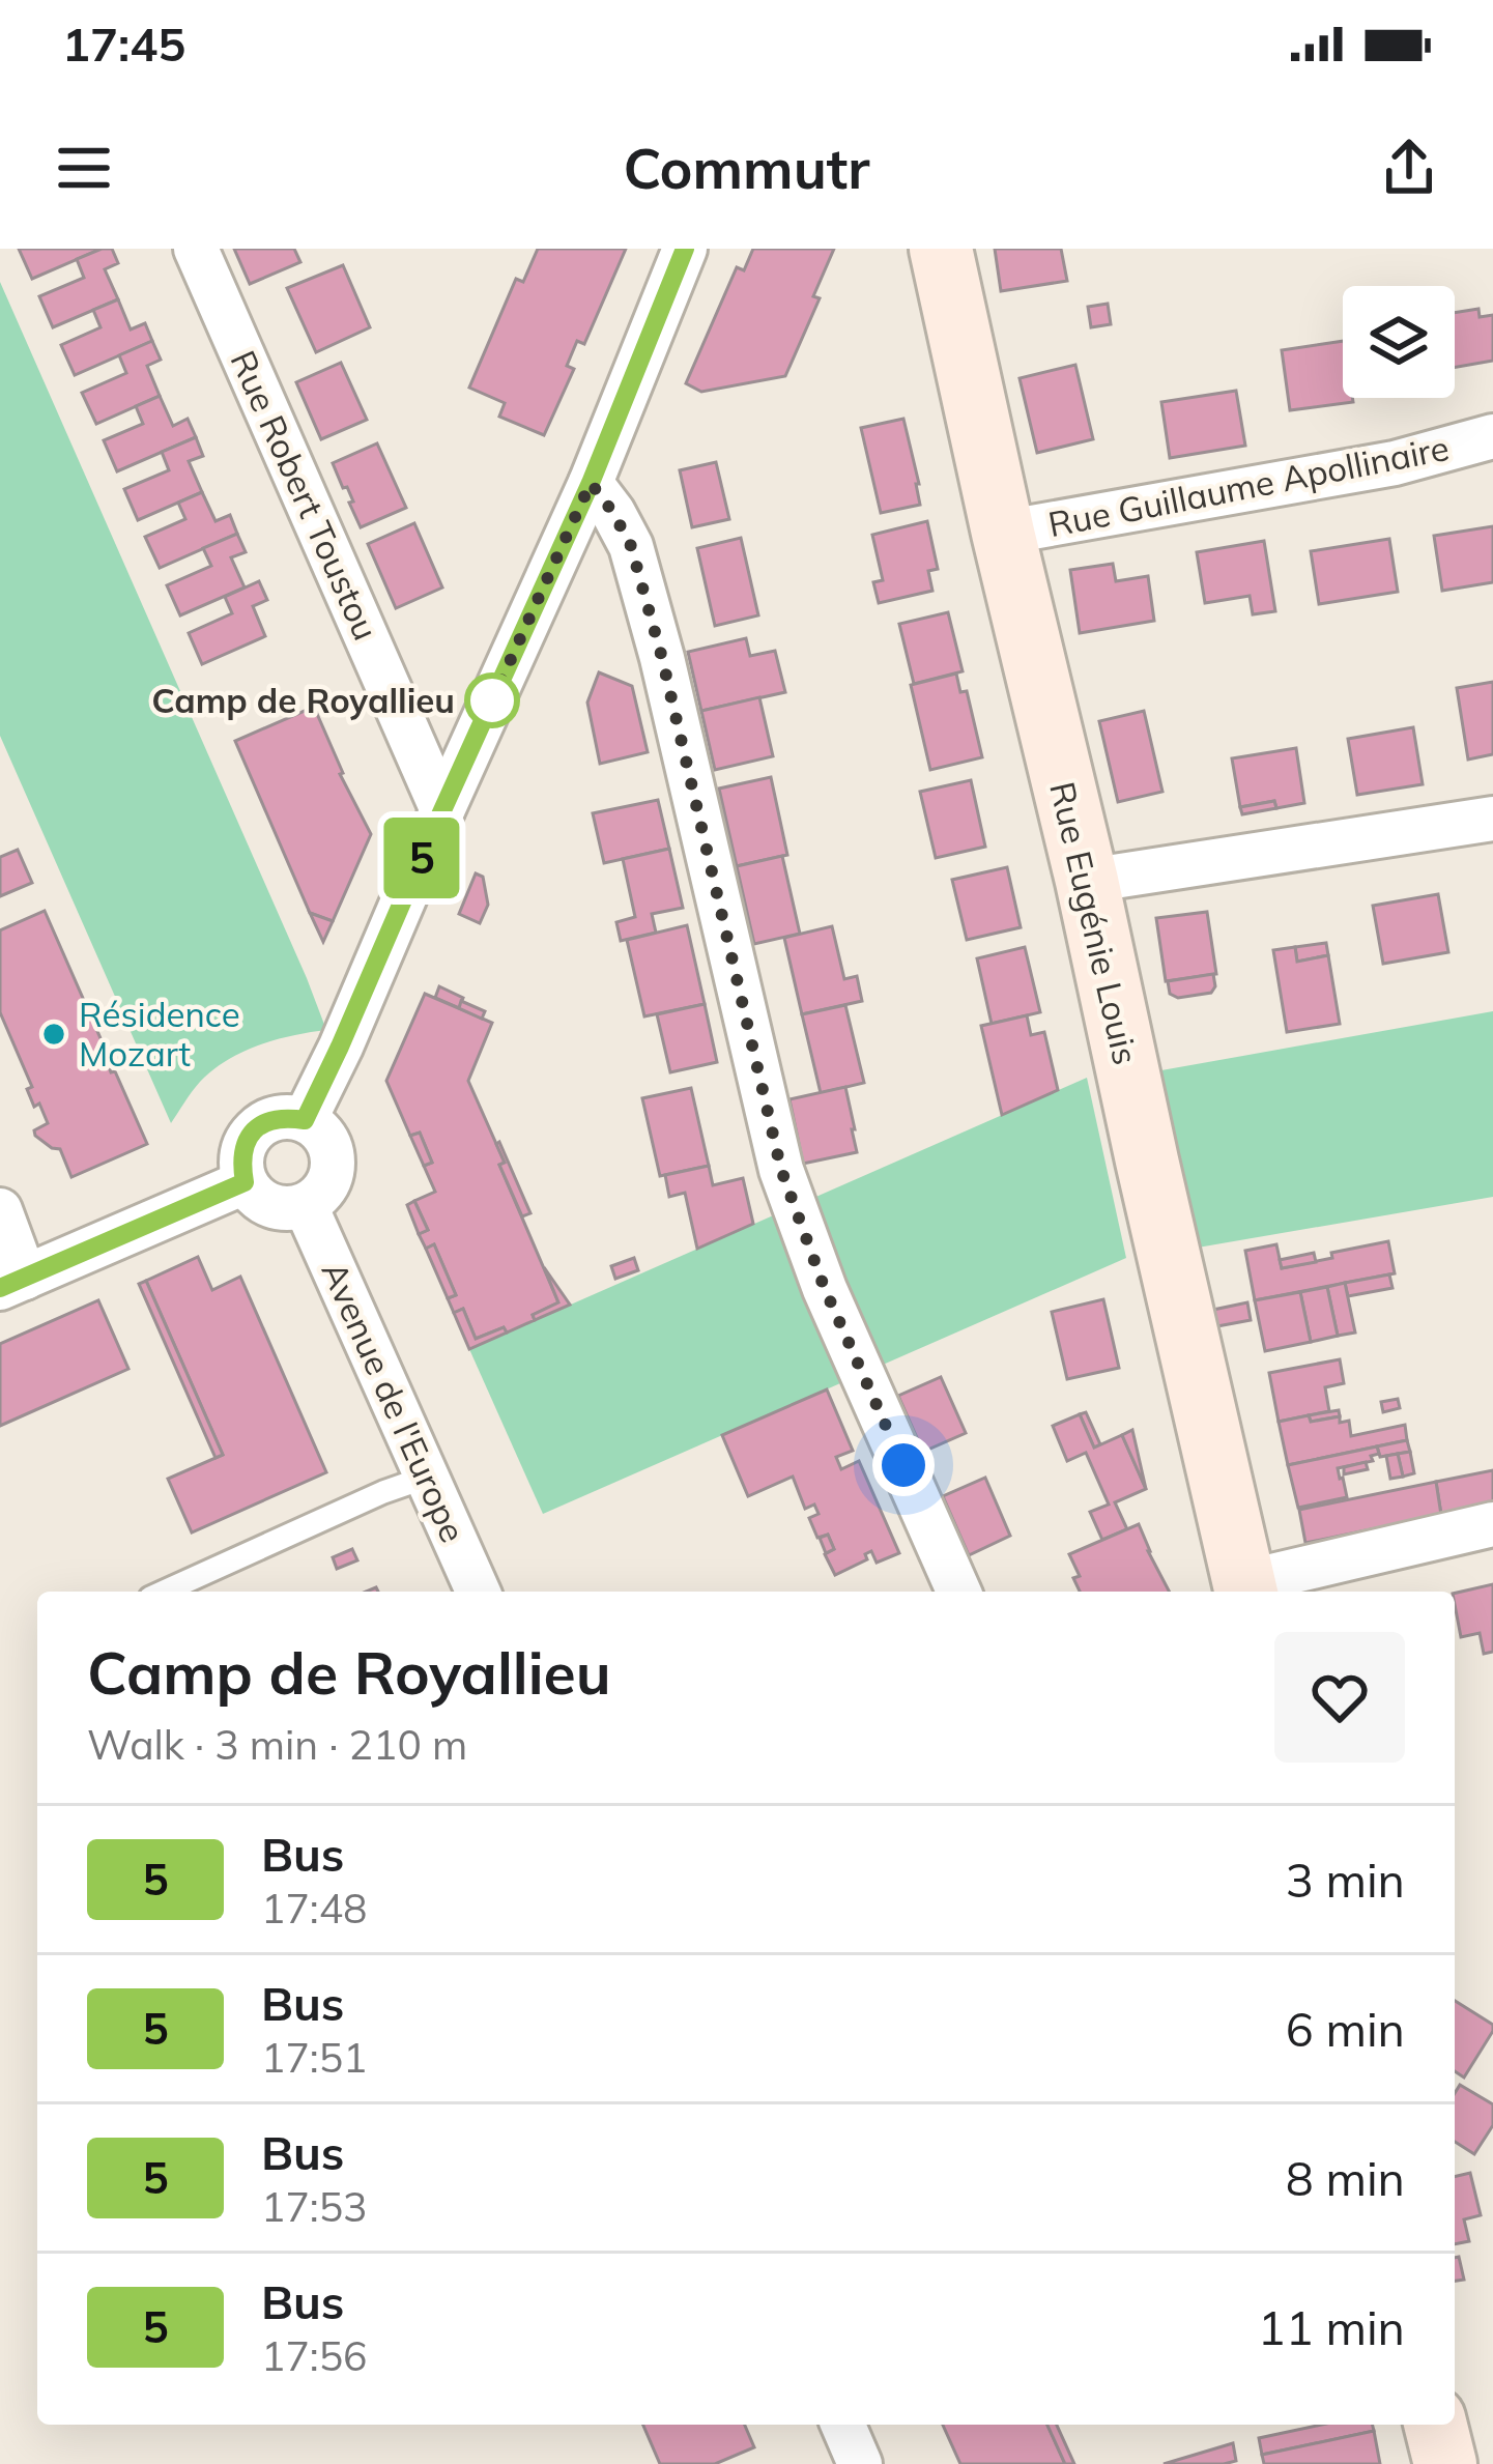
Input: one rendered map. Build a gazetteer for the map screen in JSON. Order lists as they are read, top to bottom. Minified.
{"streets":{"street":["Rue Guillaume Apollinaire","Rue Robert Toustou","Rue Eugénie Louis","Avenue de l'Europe"]},"crossings":[["Rue Guillaume Apollinaire","Rue Eugénie Louis"]],"places":["Camp de Royallieu","Résidence Mozart"],"lines":["bus line 5"],"page":{"status":"17:45","header":"Commutr","on_map":"5","heading":["Camp de Royallieu","Walk · 3 min · 210 m"],"list":[{"mark":"5","name":"Bus","note":"17:48","value":"3 min"},{"mark":"5","name":"Bus","note":"17:51","value":"6 min"},{"mark":"5","name":"Bus","note":"17:53","value":"8 min"},{"mark":"5","name":"Bus","note":"17:56","value":"11 min"}]}}
